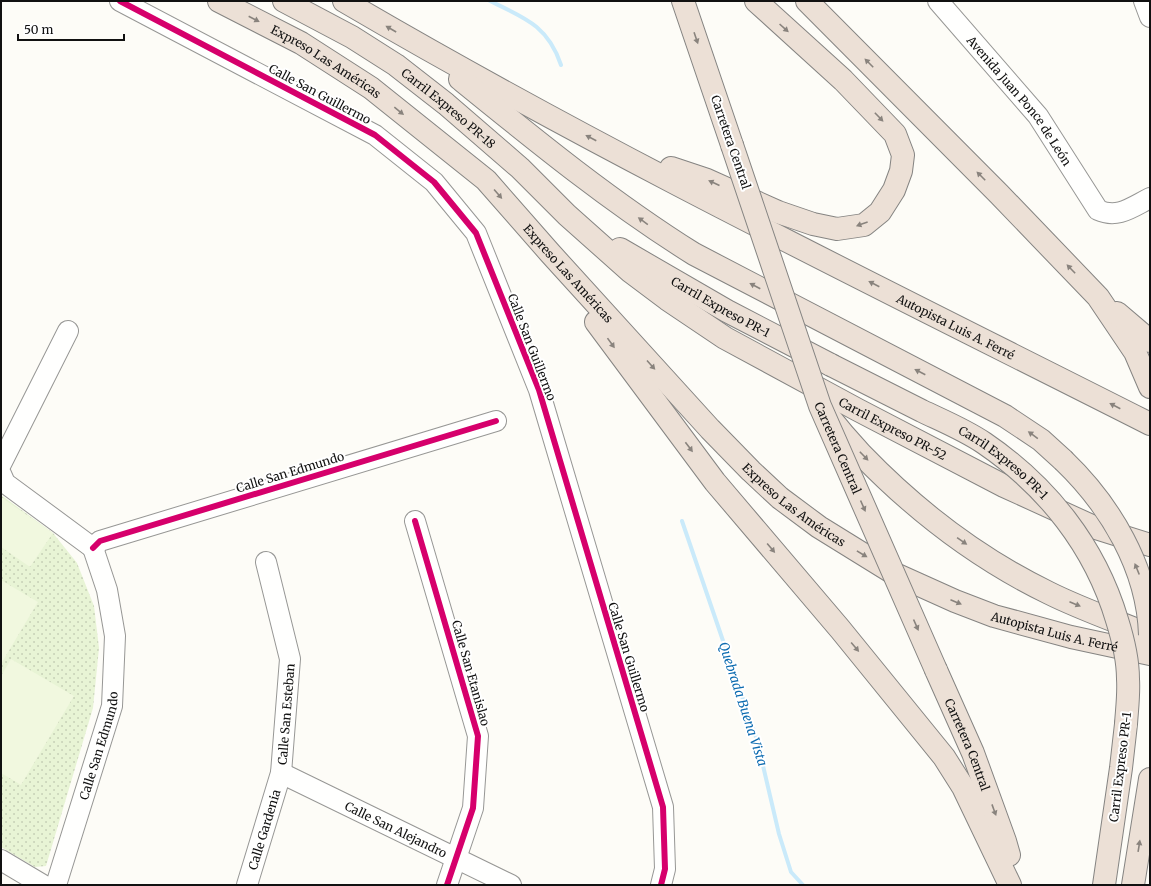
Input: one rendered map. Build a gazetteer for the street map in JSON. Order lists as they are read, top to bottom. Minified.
{"streets":{"highway":["Expreso Las Américas","Carril Expreso PR-18","Carretera Central","Carril Expreso PR-1","Autopista Luis A. Ferré","Carril Expreso PR-52"],"street":["Calle San Guillermo","Avenida Juan Ponce de León","Calle San Edmundo","Calle San Etanislao","Calle San Esteban","Calle San Alejandro","Calle Gardenia"]},"crossings":[["Expreso Las Américas","Autopista Luis A. Ferré"],["Carril Expreso PR-18","Carril Expreso PR-1"],["Carril Expreso PR-18","Carril Expreso PR-52"],["Carril Expreso PR-1","Carril Expreso PR-52"],["Calle San Etanislao","Calle San Alejandro"],["Calle San Esteban","Calle San Alejandro"],["Calle San Esteban","Calle Gardenia"],["Calle San Alejandro","Calle Gardenia"]],"water":["Quebrada Buena Vista"],"scale_bar":"50 m"}
